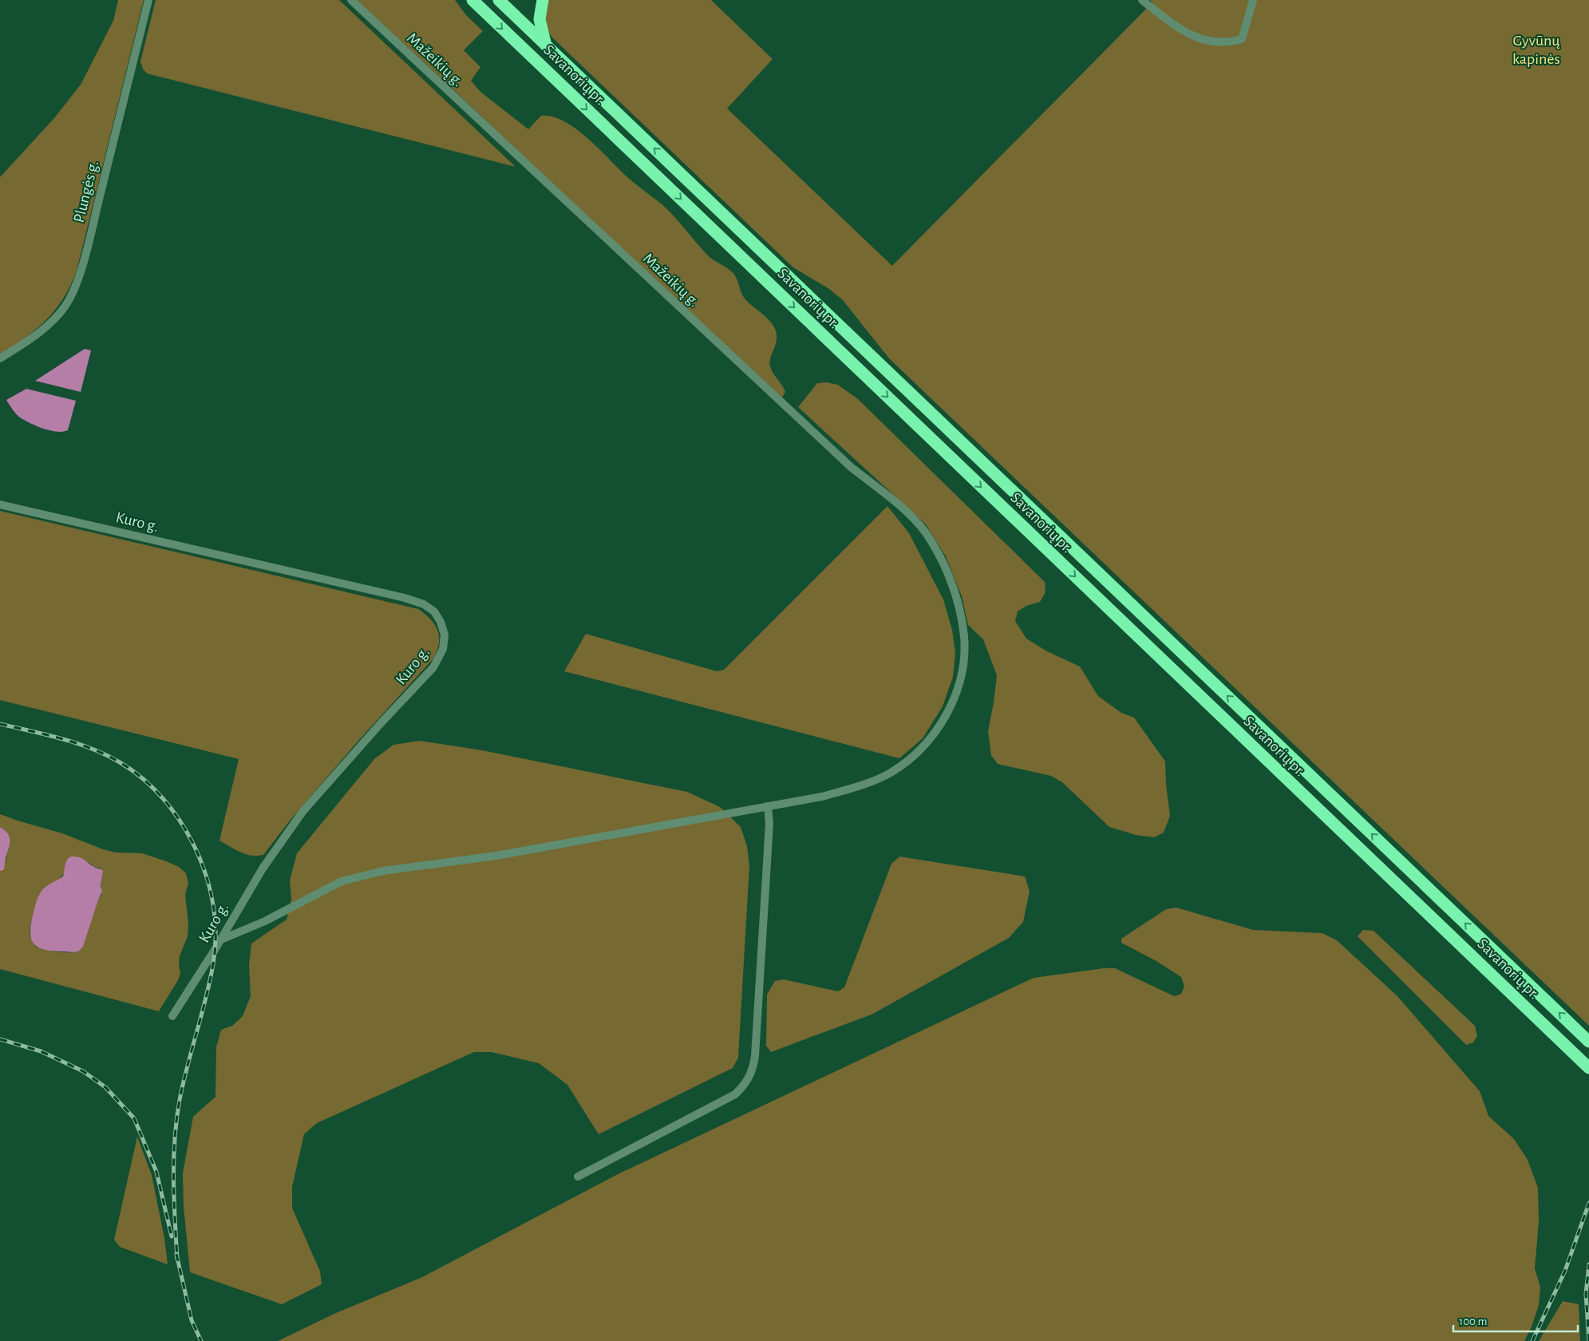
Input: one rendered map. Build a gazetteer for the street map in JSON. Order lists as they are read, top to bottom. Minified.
{"streets":{"highway":["Savanorių pr."],"street":["Mažeikių g.","Plungės g.","Kuro g."]},"crossings":[["Mažeikių g.","Kuro g."]],"parks":["Gyvūnų kapinės"],"scale_bar":"100 m"}
